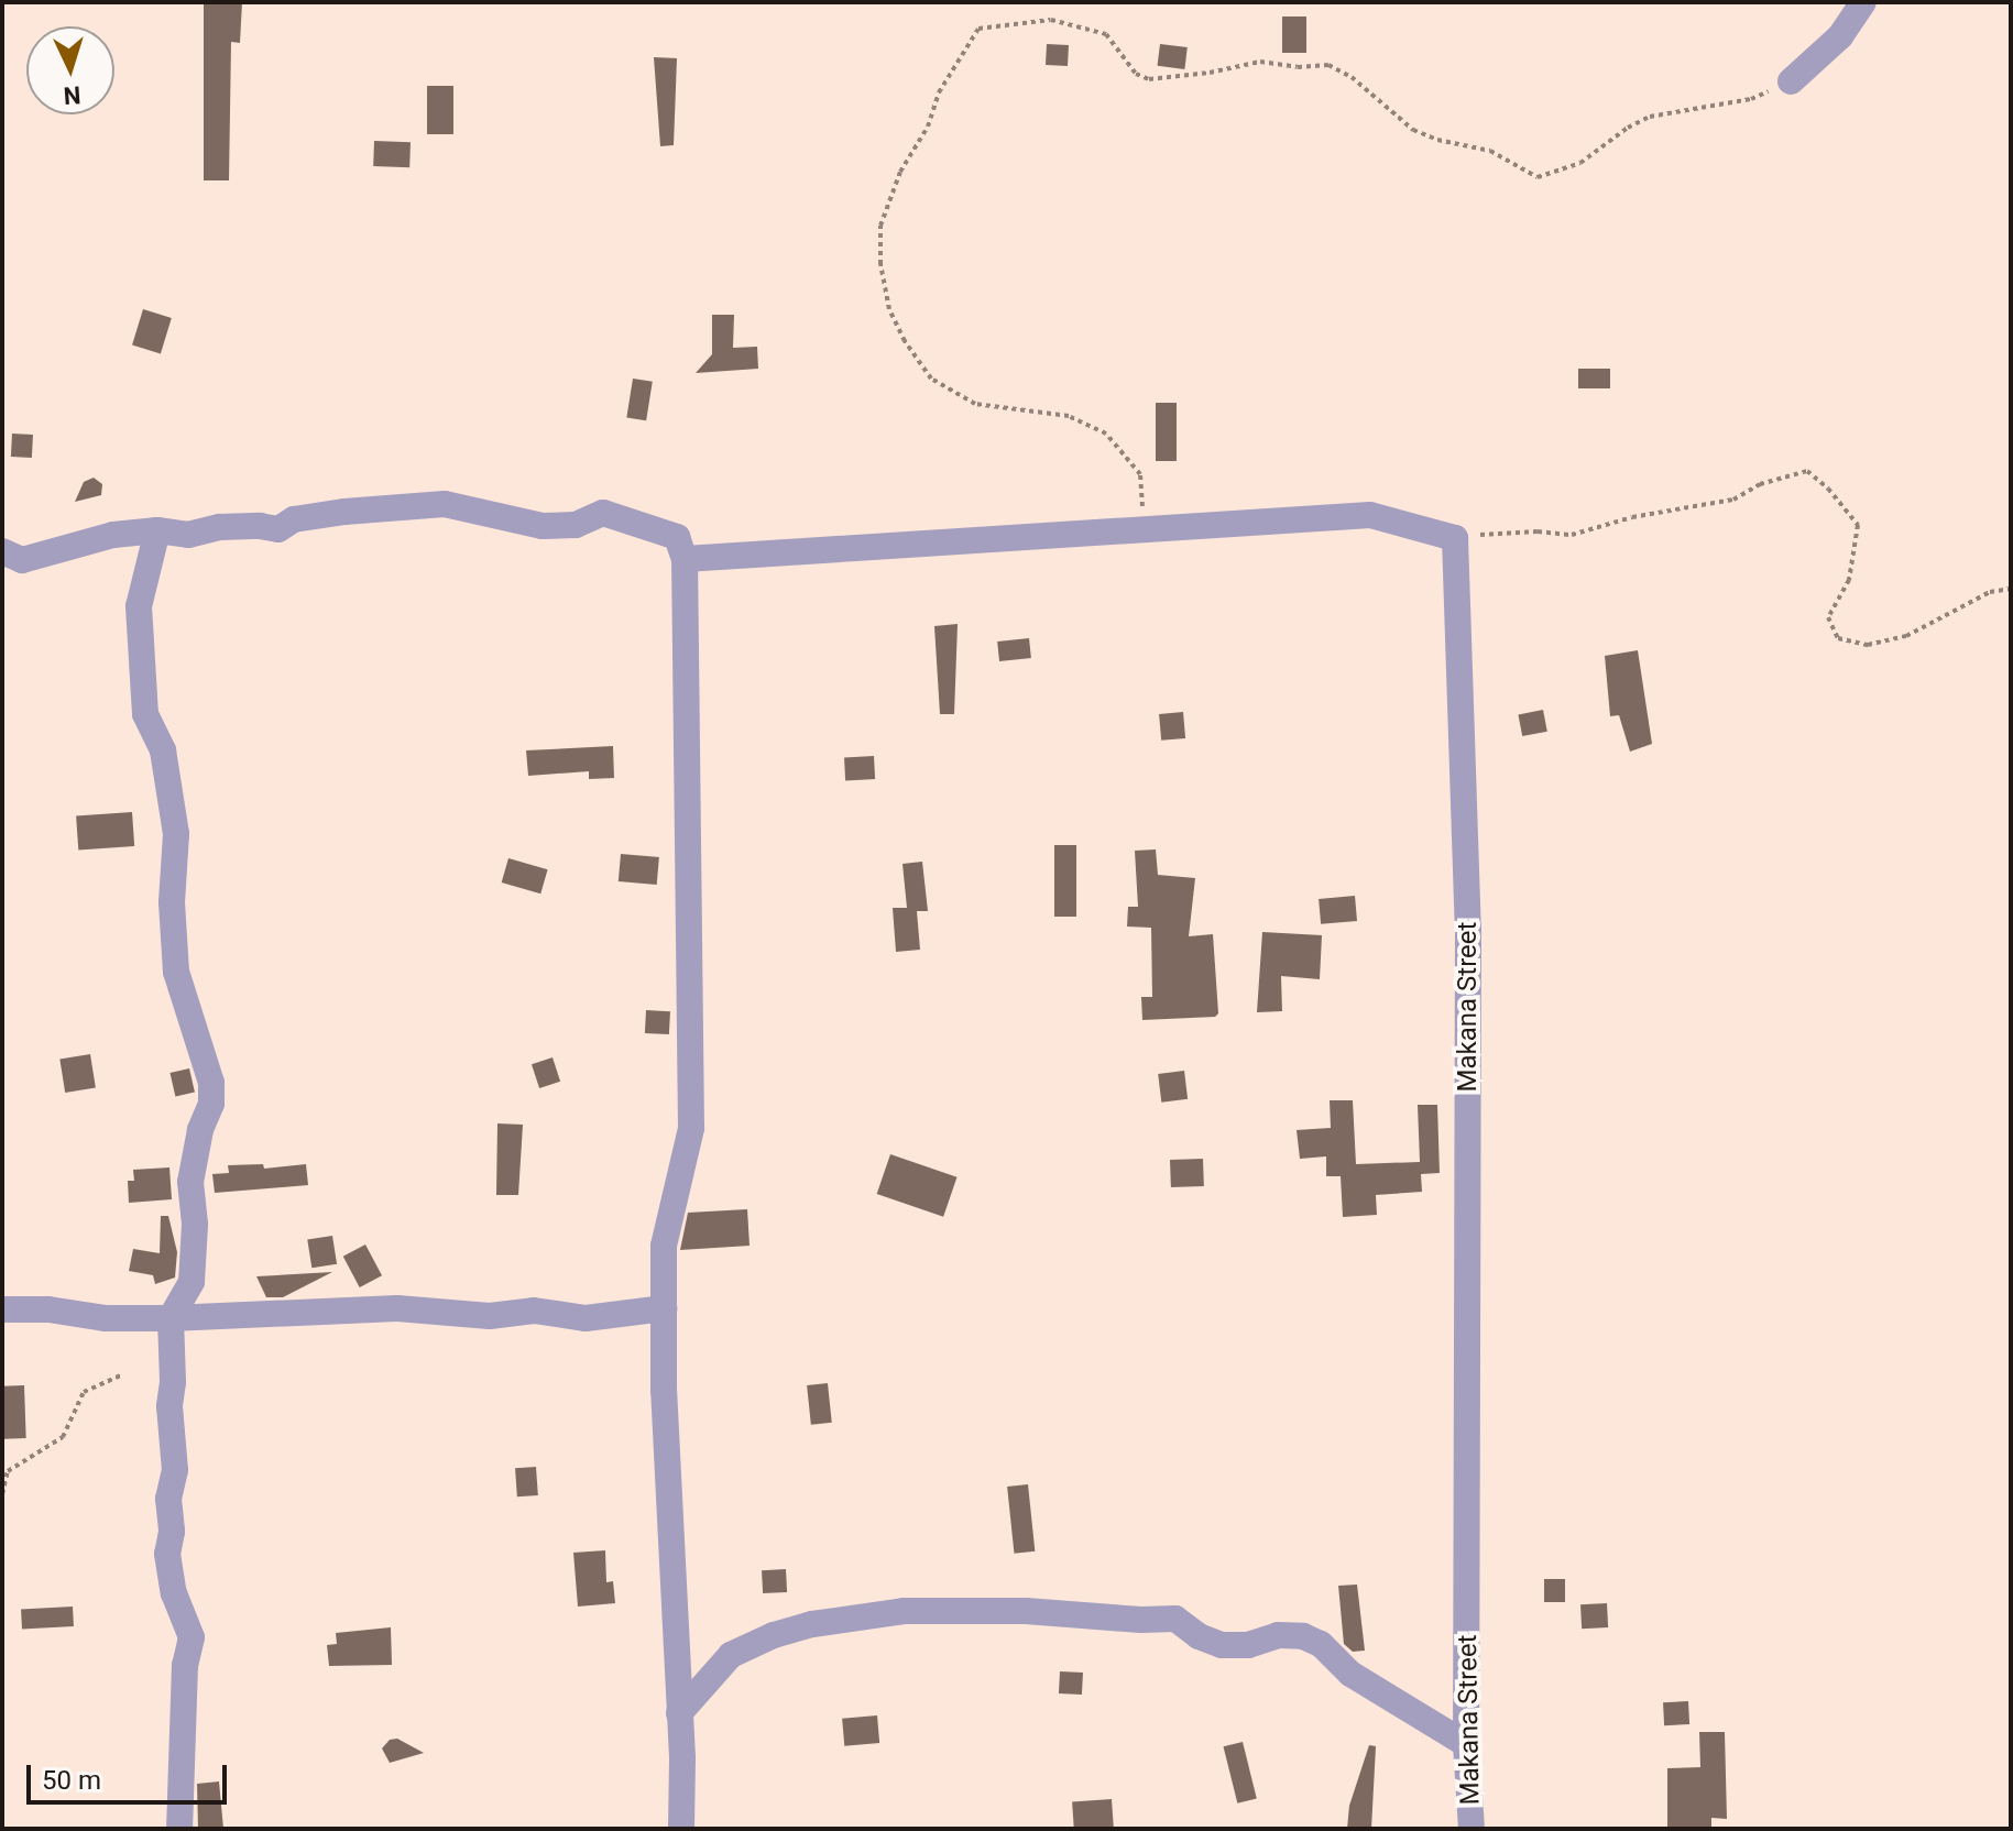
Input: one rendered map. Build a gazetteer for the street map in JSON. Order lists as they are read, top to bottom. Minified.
{"streets":{"street":["Makana Street"]},"scale_bar":"50 m","north":"bottom"}
